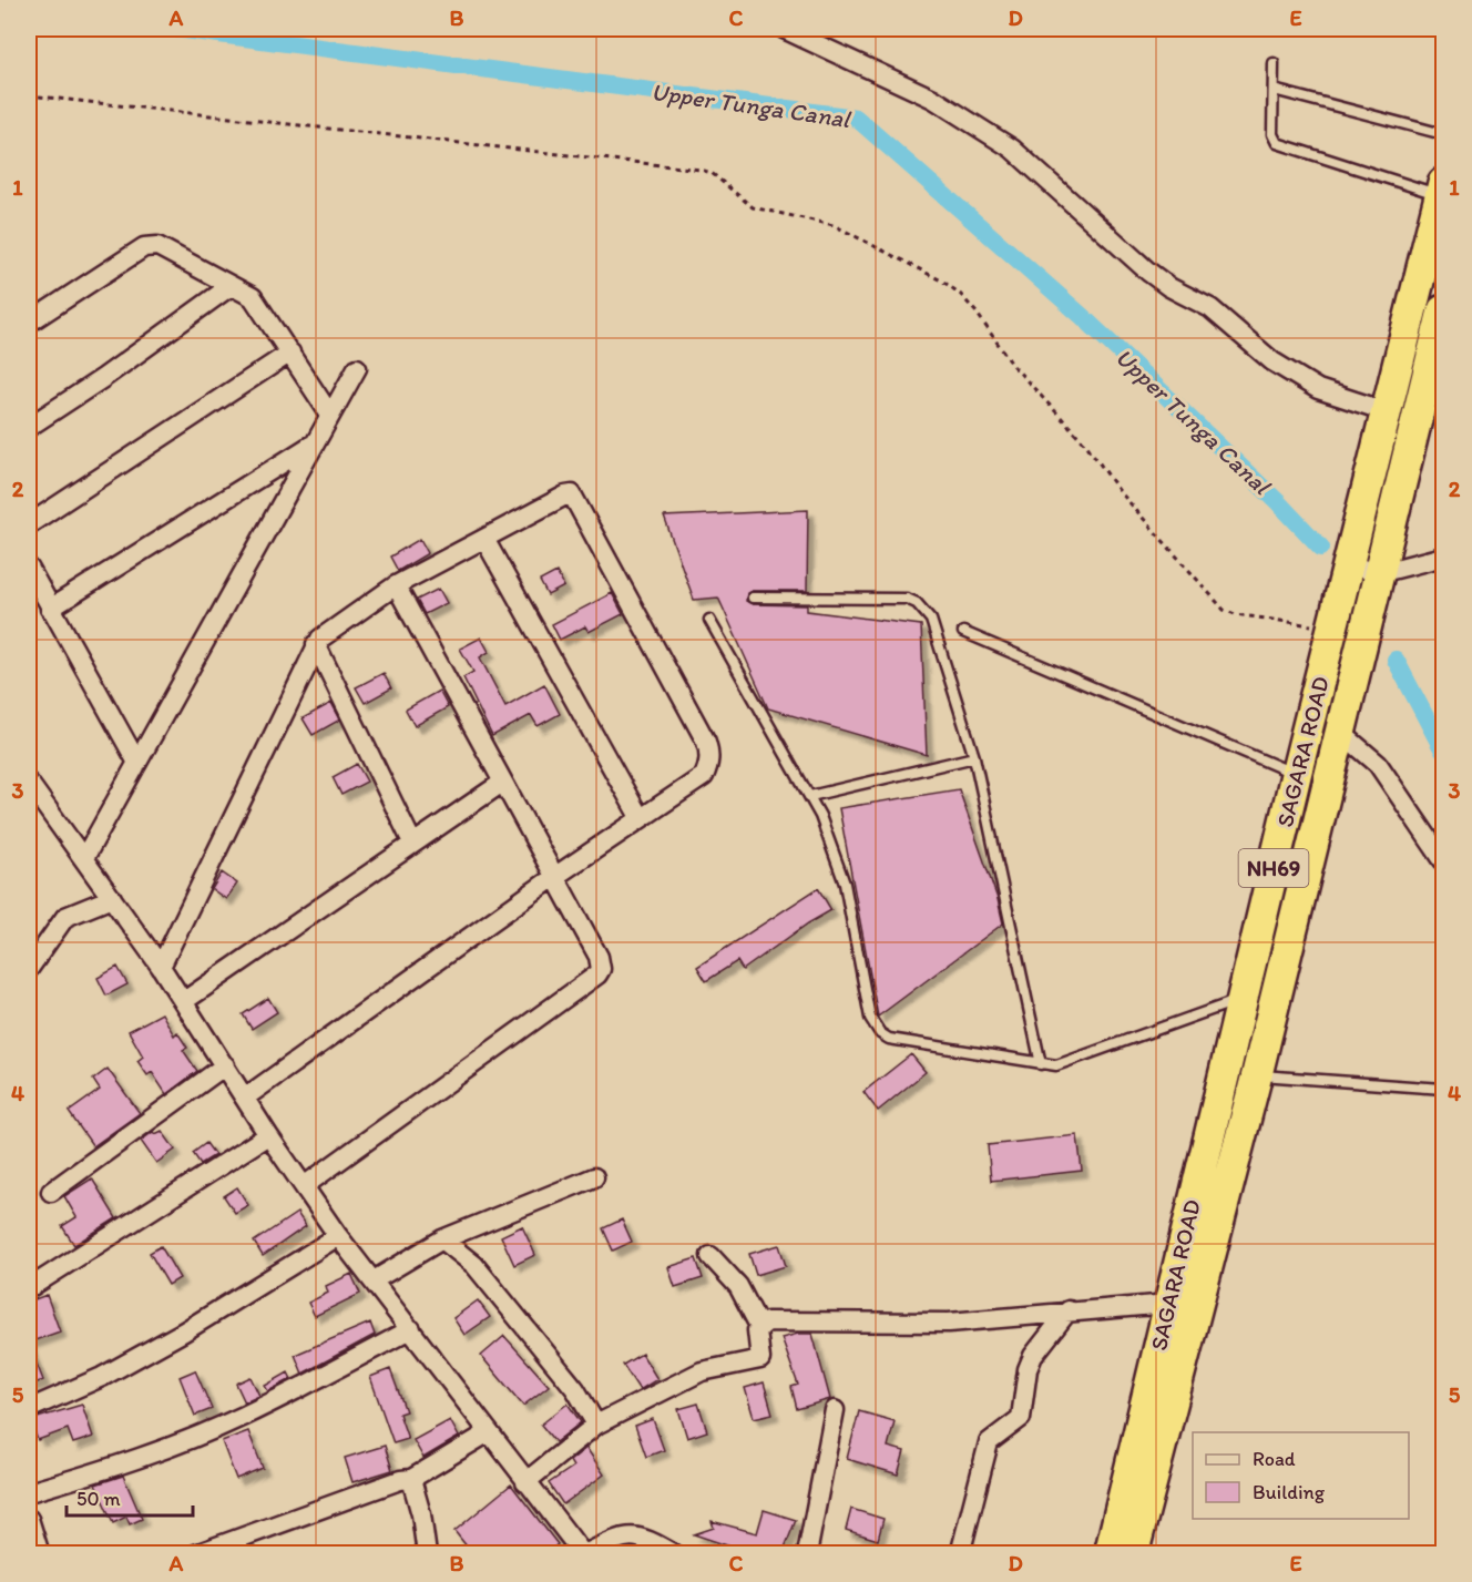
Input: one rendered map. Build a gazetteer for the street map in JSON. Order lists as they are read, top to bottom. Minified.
{"streets":{"highway":["SAGARA ROAD","NH69"]},"water":["Upper Tunga Canal"],"legend":["Road","Building"],"scale_bar":"50 m","grid":{"columns":["A","B","C","D","E"],"rows":["1","2","3","4","5"]}}
